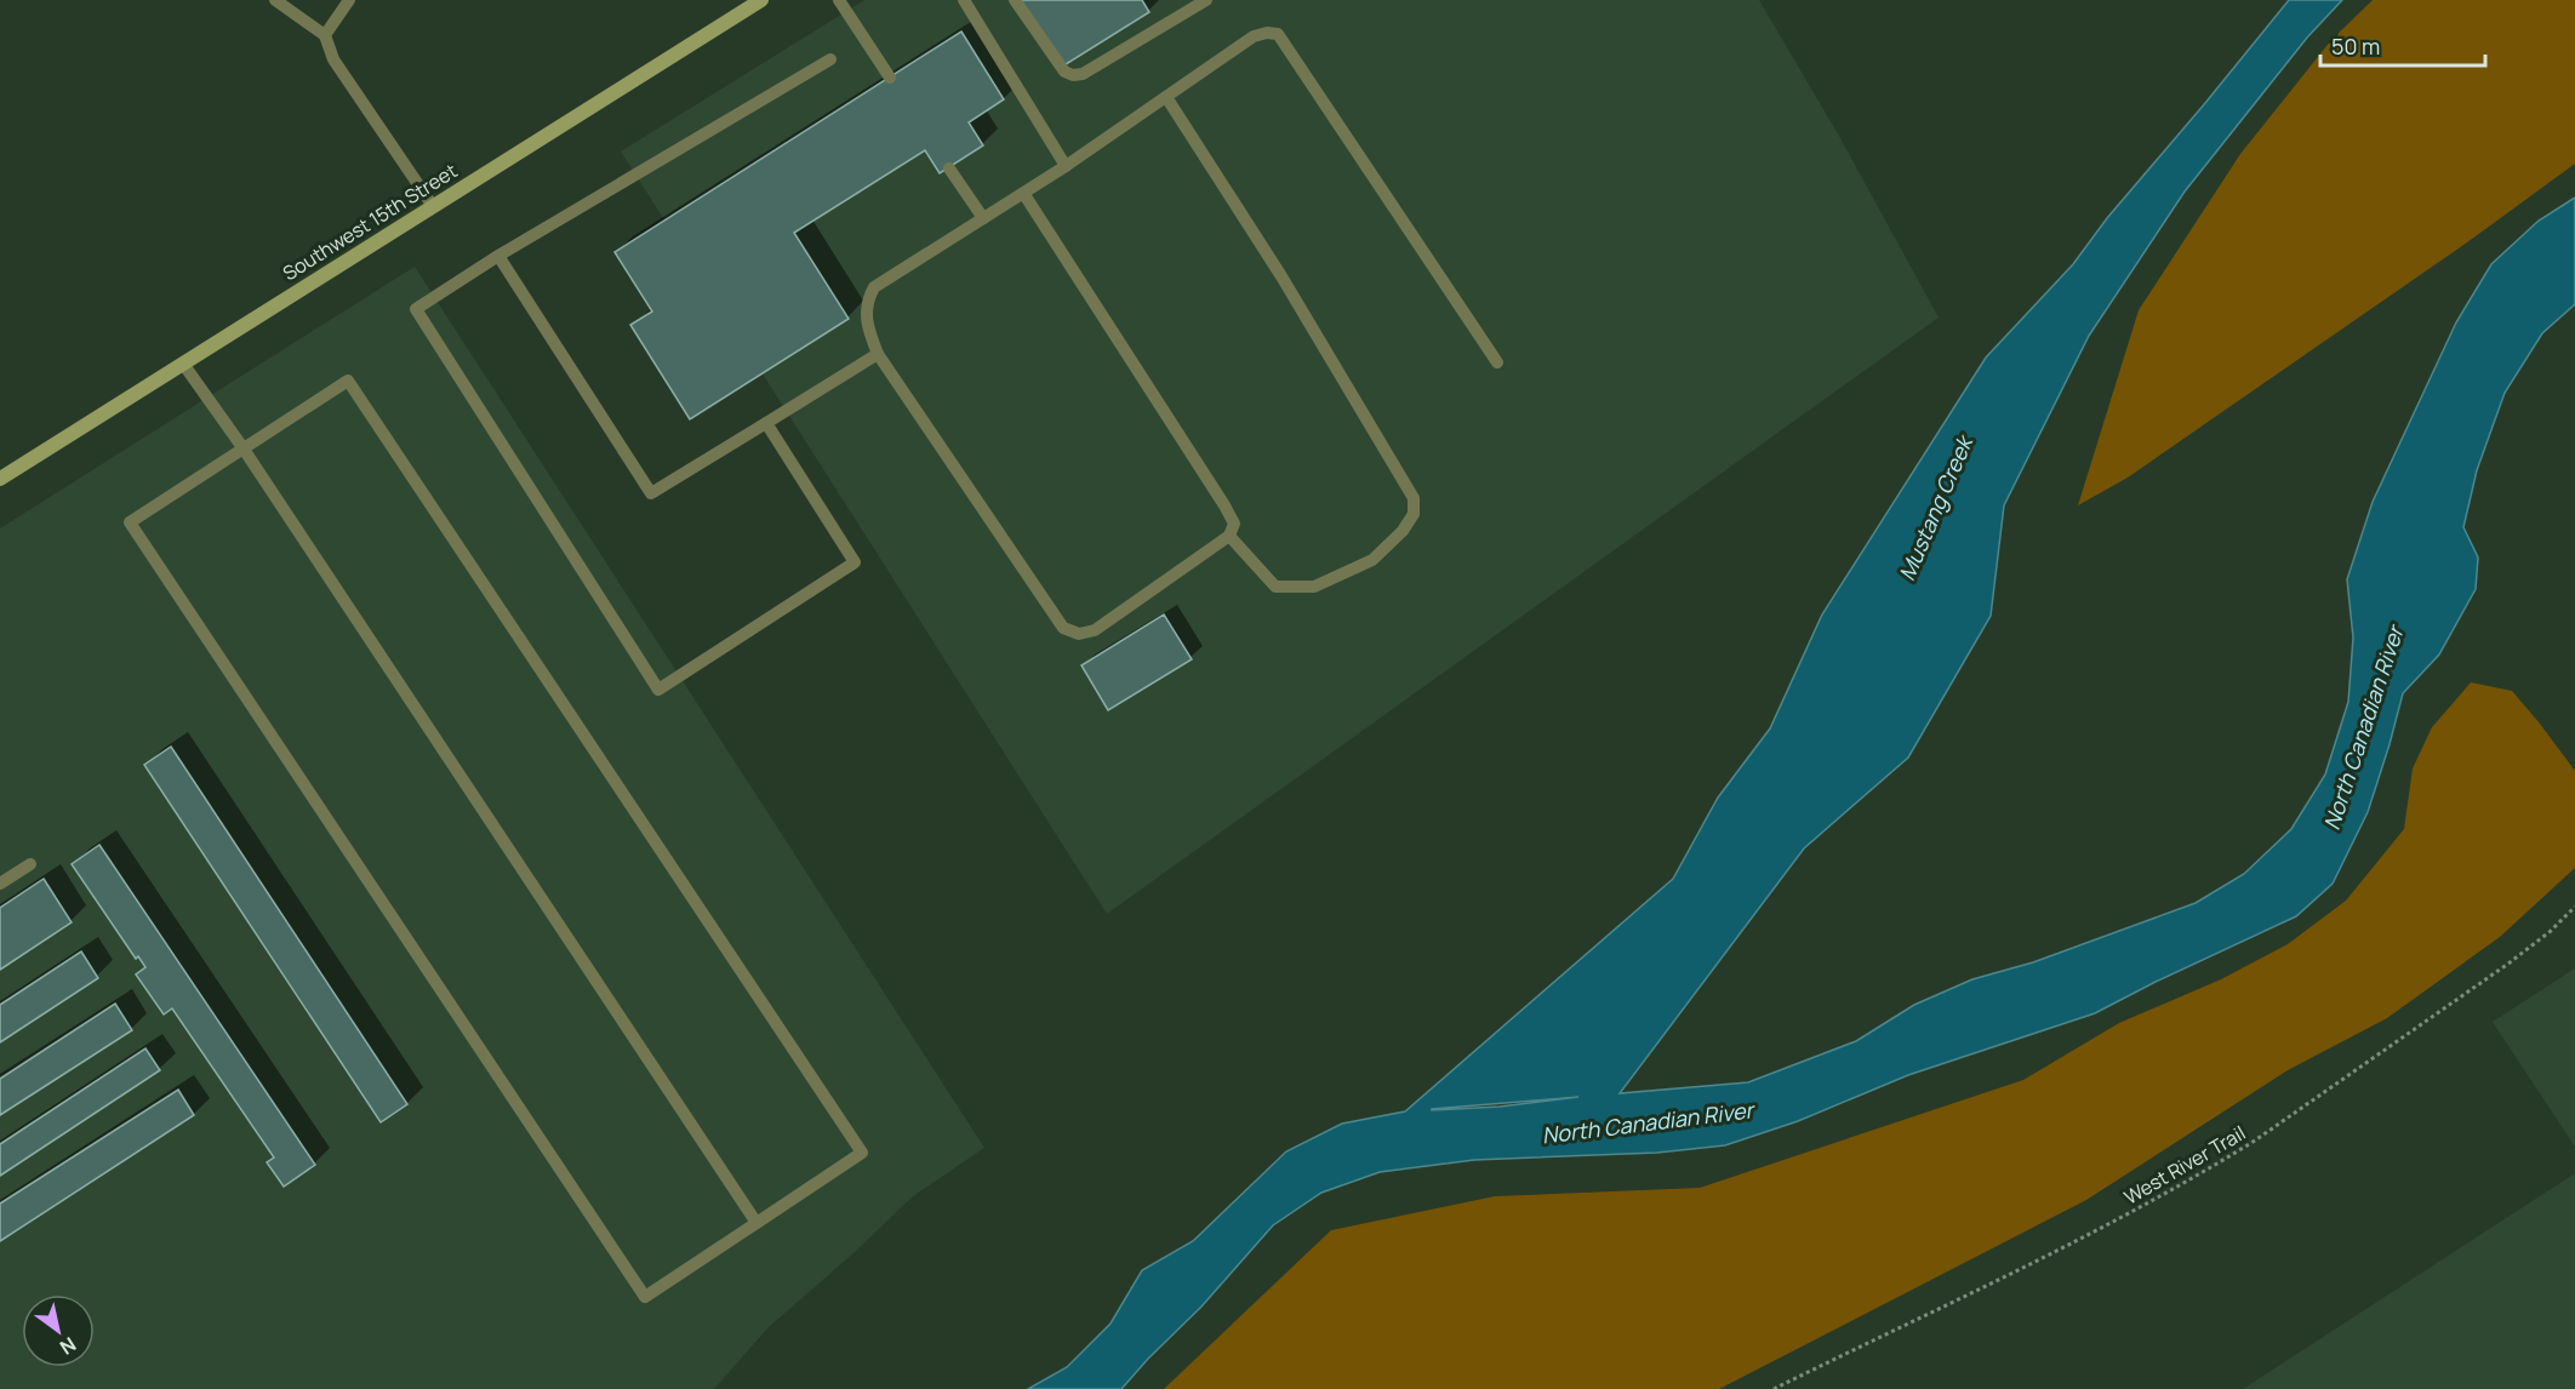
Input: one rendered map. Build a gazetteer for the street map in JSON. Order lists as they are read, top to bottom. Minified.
{"streets":{"main road":["Southwest 15th Street"],"path":["West River Trail"]},"water":["Mustang Creek","North Canadian River"],"scale_bar":"50 m","north":"bottom right"}
